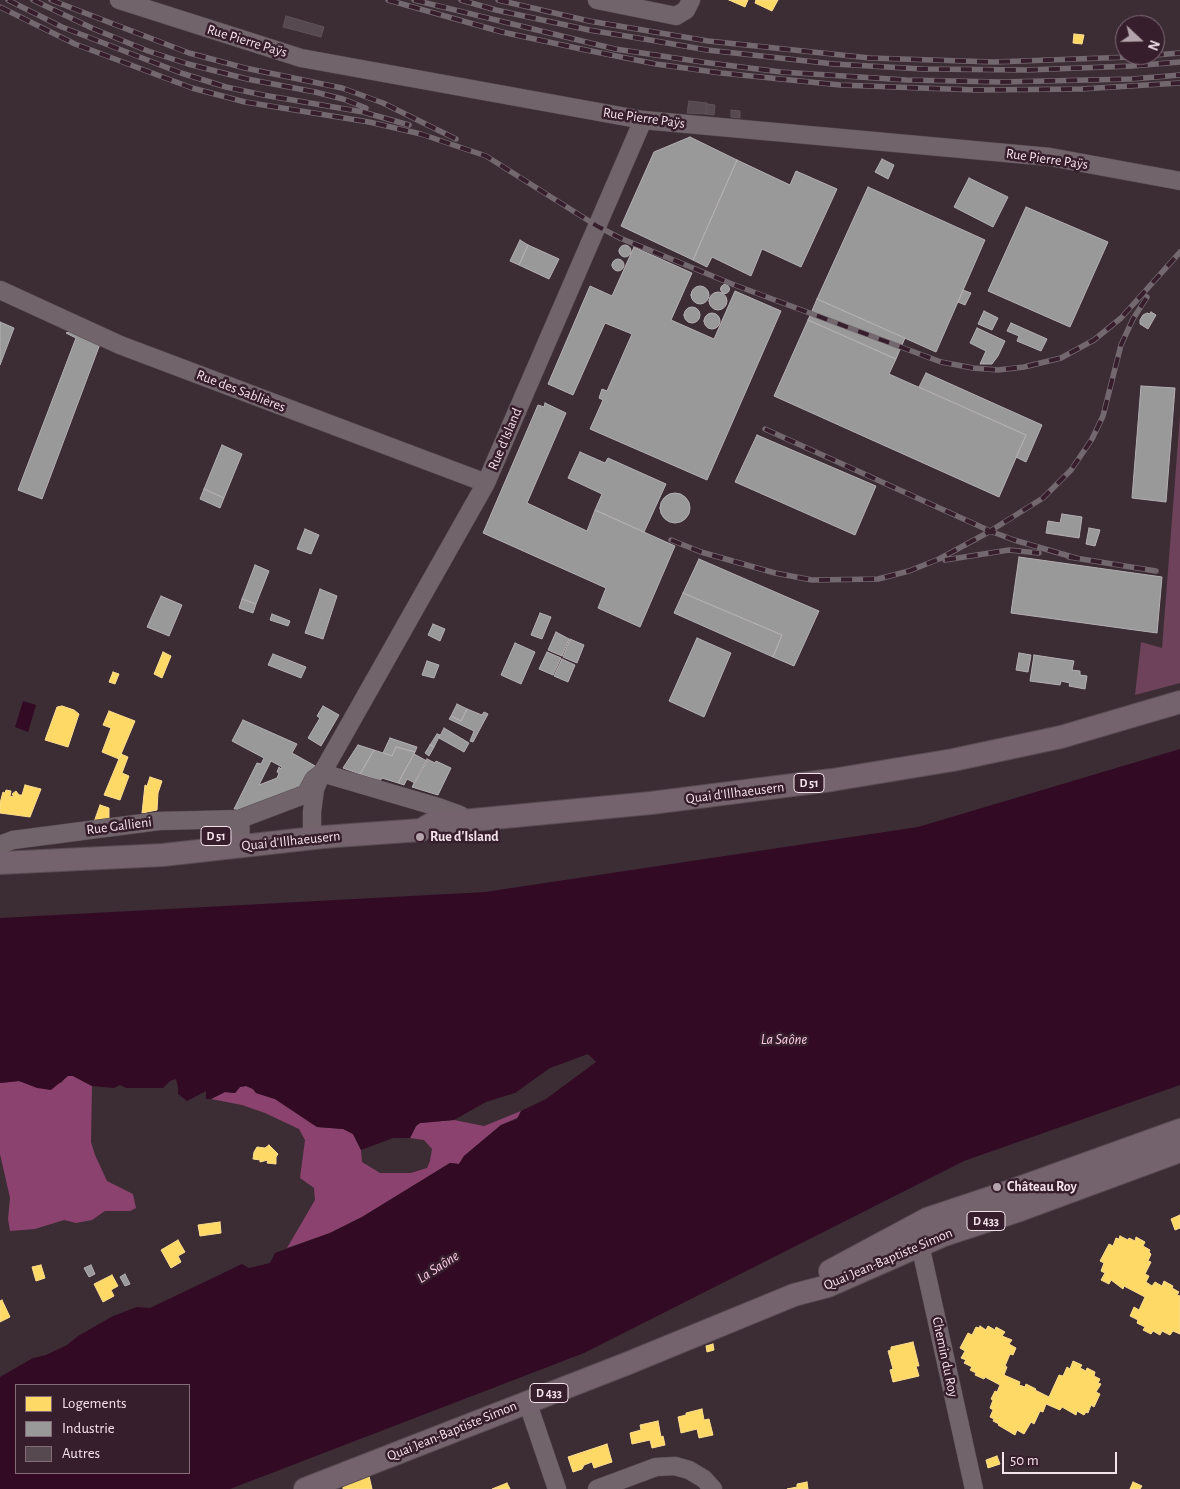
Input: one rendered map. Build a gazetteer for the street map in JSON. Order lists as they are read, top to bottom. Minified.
{"streets":{"main road":["D 51","Quai d'Illhaeusern","D 433","Quai Jean-Baptiste Simon"],"street":["Rue Pierre Paÿs","Rue des Sablières","Rue d'Island","Rue Gallieni","Chemin du Roy"]},"crossings":[["Rue Pierre Paÿs","Rue d'Island"],["Rue des Sablières","Rue d'Island"],["Rue d'Island","Quai d'Illhaeusern"],["Rue d'Island","Rue Gallieni"],["Quai d'Illhaeusern","Rue Gallieni"],["Quai Jean-Baptiste Simon","Chemin du Roy"]],"water":["La Saône"],"places":["Rue d'Island","Château Roy"],"legend":["Logements","Industrie","Autres"],"scale_bar":"50 m","north":"right"}
